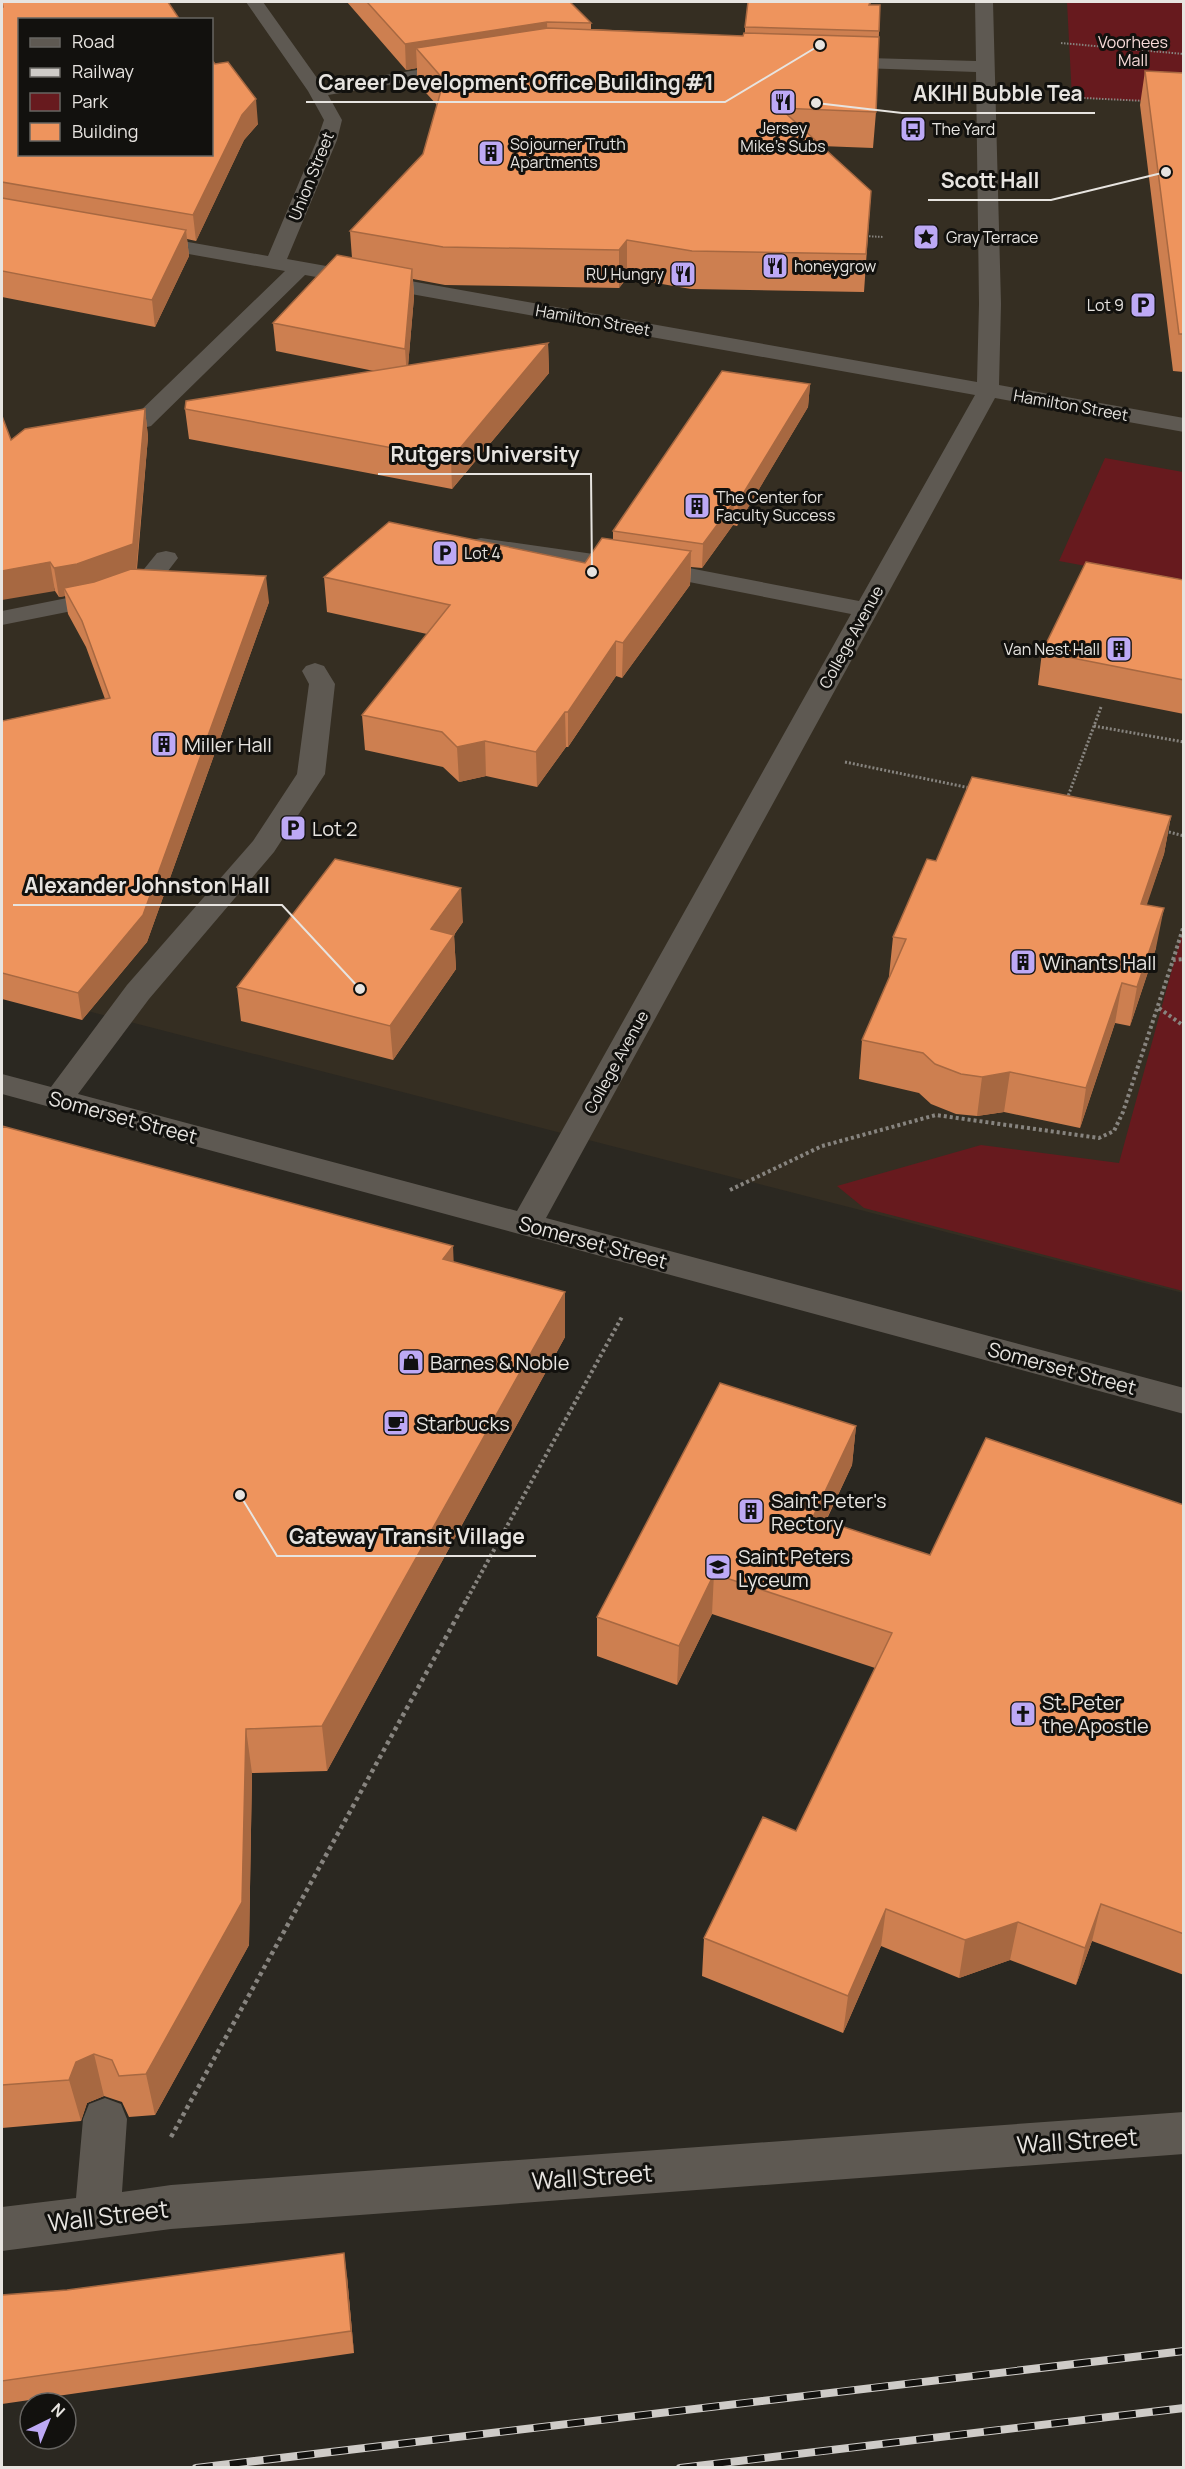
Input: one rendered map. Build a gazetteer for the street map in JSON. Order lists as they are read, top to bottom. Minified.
{"streets":{"street":["Union Street","Hamilton Street","College Avenue","Somerset Street","Wall Street"]},"crossings":[["Union Street","Hamilton Street"],["Hamilton Street","College Avenue"],["College Avenue","Somerset Street"]],"parks":["Voorhees Mall"],"places":{"other":["Career Development Office Building #1","AKIHI Bubble Tea","Scott Hall","Rutgers University","Alexander Johnston Hall","Gateway Transit Village"],"restaurant":["Jersey Mike's Subs","honeygrow","RU Hungry"],"bus stop":["The Yard"],"building":["Sojourner Truth Apartments","The Center for Faculty Success","Van Nest Hall","Miller Hall","Winants Hall","Saint Peter's Rectory"],"place":["Gray Terrace"],"parking":["Lot 9","Lot 4","Lot 2"],"shop":["Barnes & Noble"],"cafe":["Starbucks"],"school or university":["Saint Peters Lyceum"],"church":["St. Peter the Apostle"]},"legend":["Road","Railway","Park","Building"],"north":"top right"}
